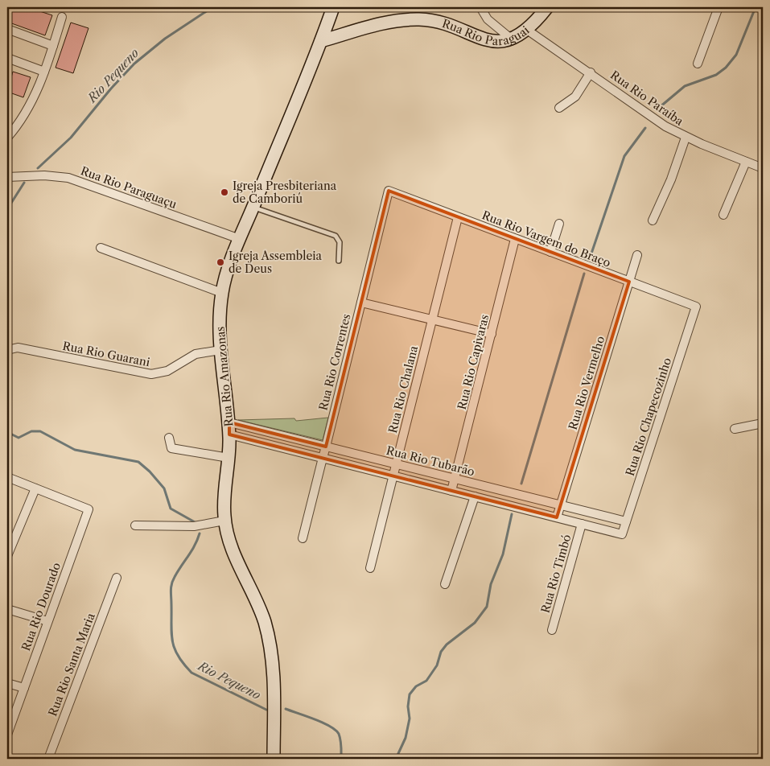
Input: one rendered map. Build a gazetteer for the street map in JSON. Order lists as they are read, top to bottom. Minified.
{"streets":{"street":["Rua Rio Paraguai","Rua Rio Paraíba","Rua Rio Paraguaçu","Rua Rio Vargem do Braço","Rua Rio Guarani","Rua Rio Correntes","Rua Rio Capivaras","Rua Rio Amazonas","Rua Rio Vermelho","Rua Rio Chalana","Rua Rio Chapecozinho","Rua Rio Tubarão","Rua Rio Timbó","Rua Rio Dourado","Rua Rio Santa Maria"]},"crossings":[["Rua Rio Paraguai","Rua Rio Paraíba"],["Rua Rio Paraguai","Rua Rio Amazonas"],["Rua Rio Paraguaçu","Rua Rio Amazonas"],["Rua Rio Vargem do Braço","Rua Rio Correntes"],["Rua Rio Vargem do Braço","Rua Rio Capivaras"],["Rua Rio Vargem do Braço","Rua Rio Vermelho"],["Rua Rio Vargem do Braço","Rua Rio Chalana"],["Rua Rio Vargem do Braço","Rua Rio Chapecozinho"],["Rua Rio Guarani","Rua Rio Amazonas"],["Rua Rio Correntes","Rua Rio Tubarão"],["Rua Rio Capivaras","Rua Rio Tubarão"],["Rua Rio Amazonas","Rua Rio Tubarão"],["Rua Rio Vermelho","Rua Rio Tubarão"],["Rua Rio Chalana","Rua Rio Tubarão"],["Rua Rio Chapecozinho","Rua Rio Tubarão"],["Rua Rio Chapecozinho","Rua Rio Timbó"]],"water":["Rio Pequeno"],"places":["Igreja Presbiteriana de Camboriú","Igreja Assembleia de Deus"]}
